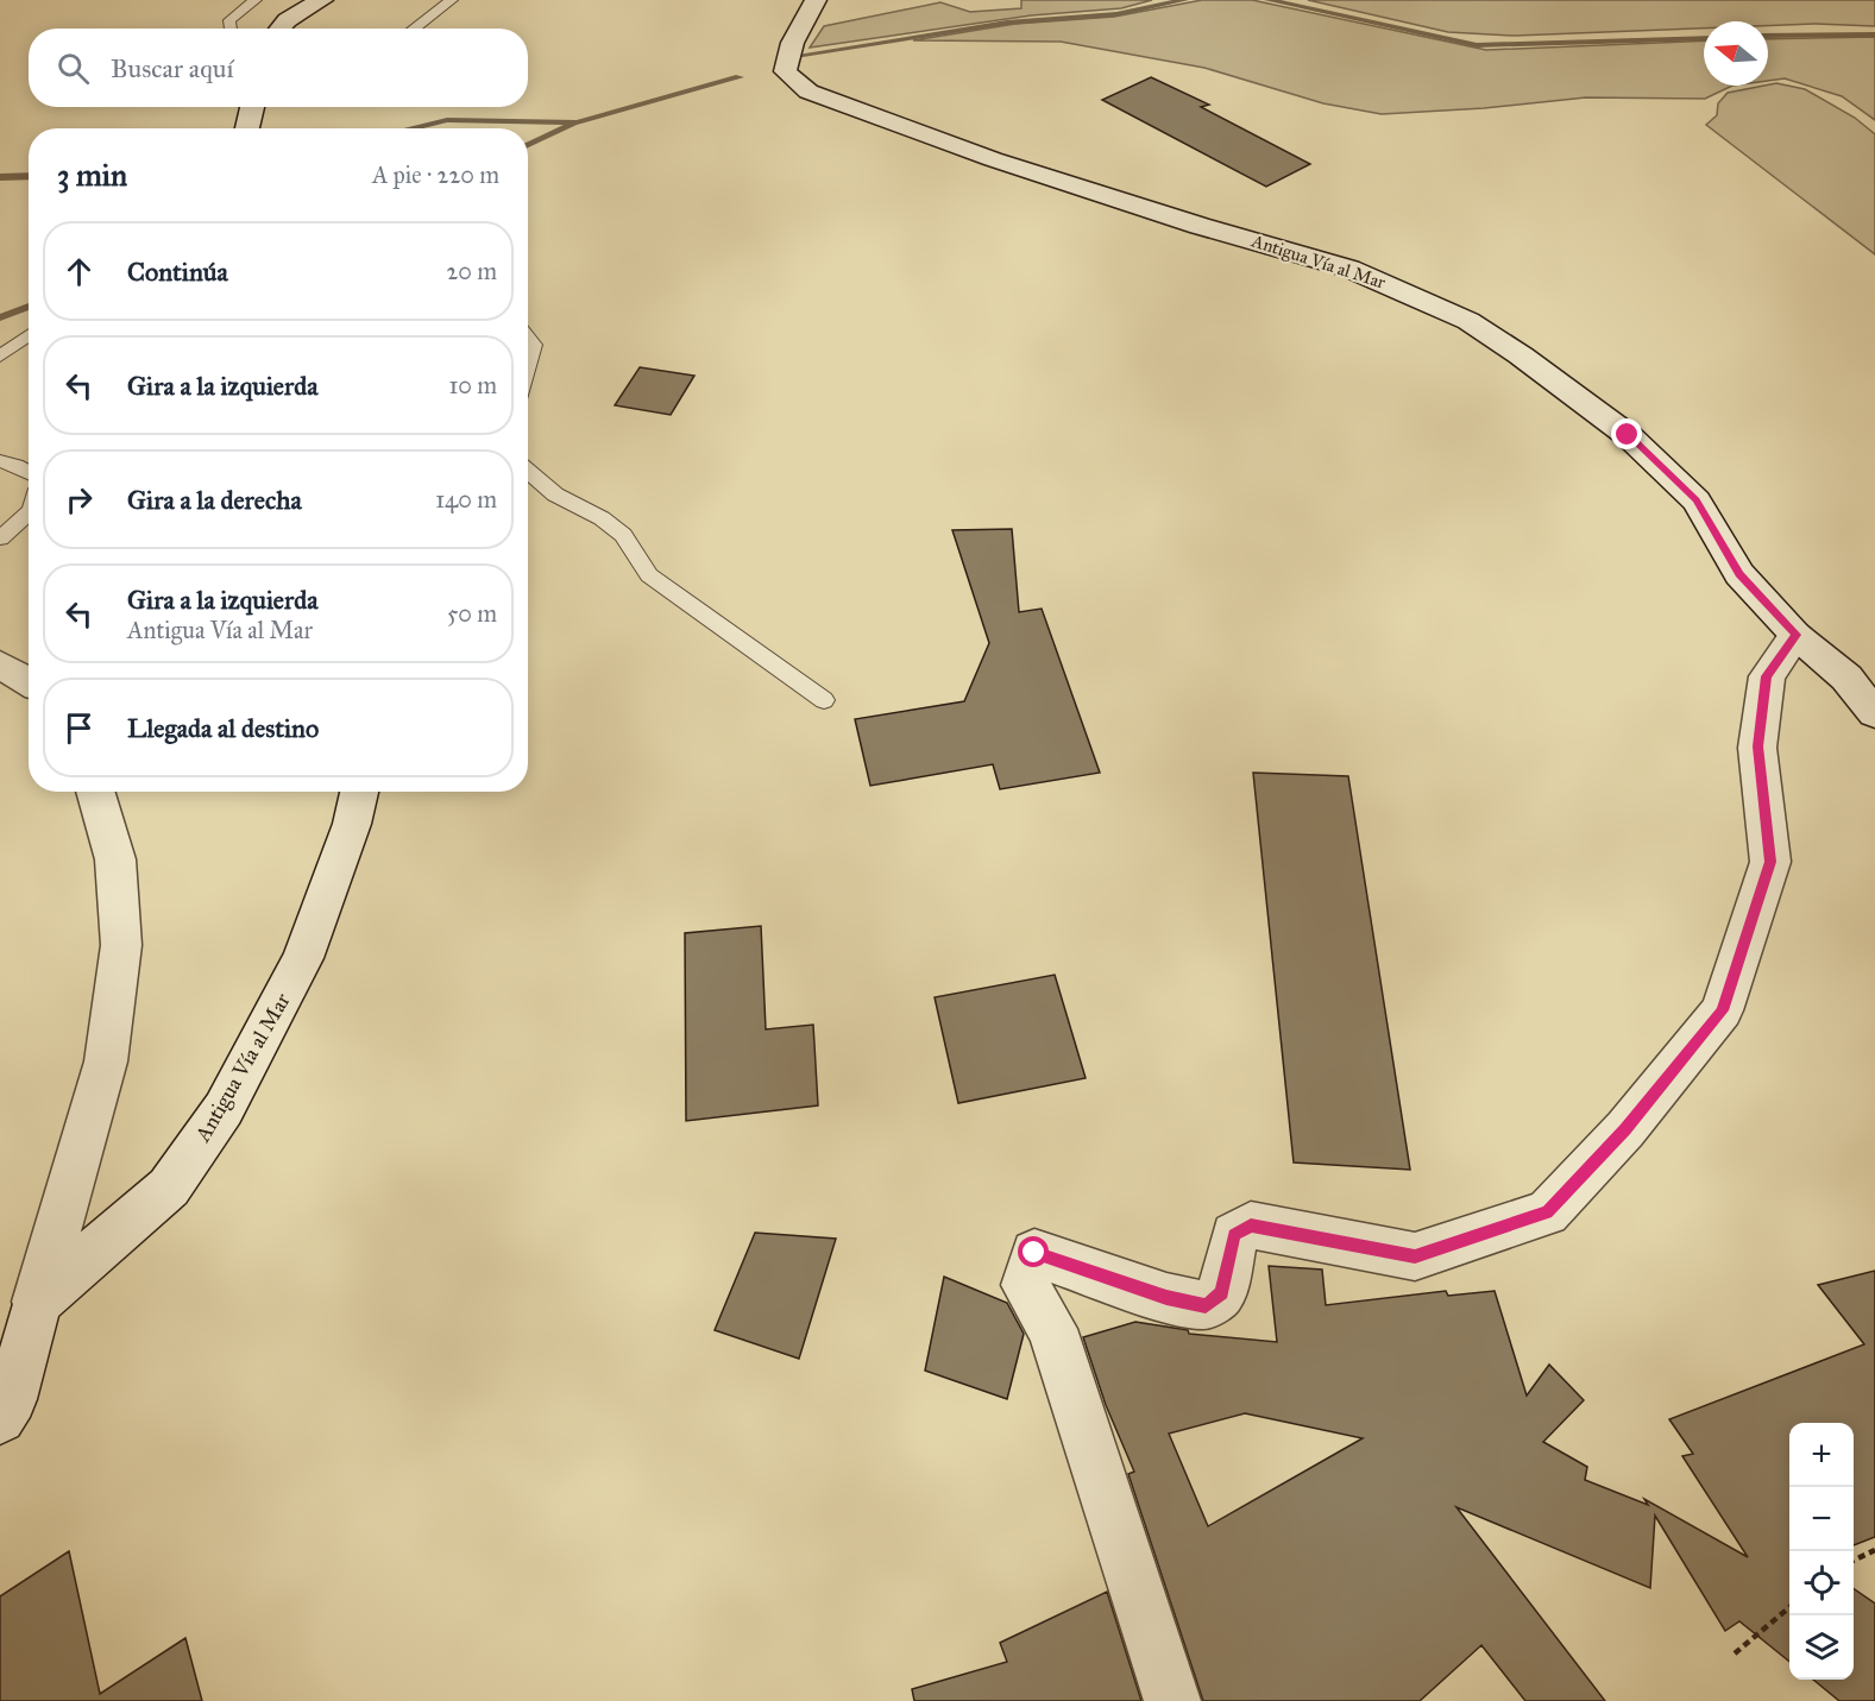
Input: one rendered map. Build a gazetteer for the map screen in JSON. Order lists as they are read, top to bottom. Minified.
{"streets":{"main road":["Antigua Vía al Mar"]},"north":"left","page":{"search":"Buscar aquí","heading":["3 min","A pie · 220 m"],"list":[["Continúa","20 m"],["Gira a la izquierda","10 m"],["Gira a la derecha","140 m"],["Gira a la izquierda","Antigua Vía al Mar","50 m"],"Llegada al destino"],"map_buttons":["+","−"]}}
